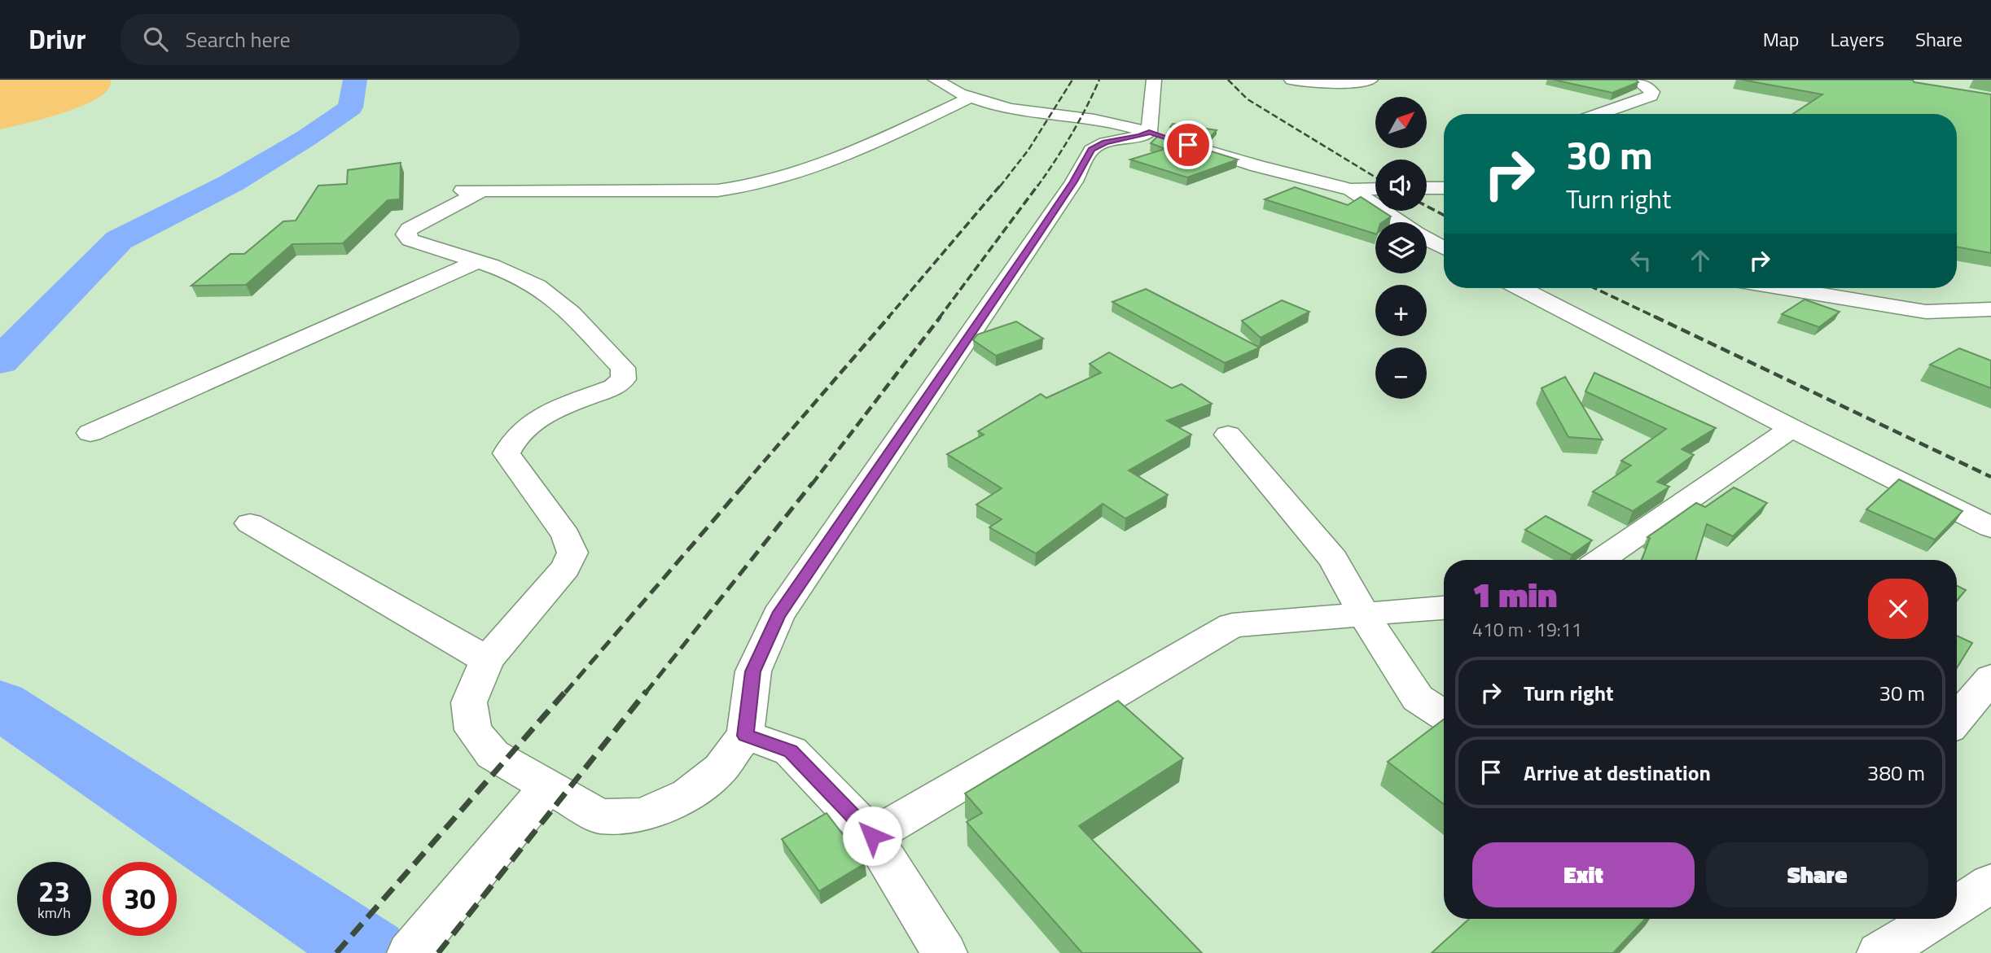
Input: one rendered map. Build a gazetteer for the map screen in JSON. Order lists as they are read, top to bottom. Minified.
{"north":"top right","page":{"header":"Drivr","search":"Search here","nav":["Map","Layers","Share"],"map_buttons":["+","−"],"turn":["30 m","Turn right"],"heading":["1 min","410 m · 19:11"],"list":[{"name":"Turn right","value":"30 m"},{"name":"Arrive at destination","value":"380 m"}],"buttons":["Exit","Share"],"speed":"23 km/h","limit":"30"}}
